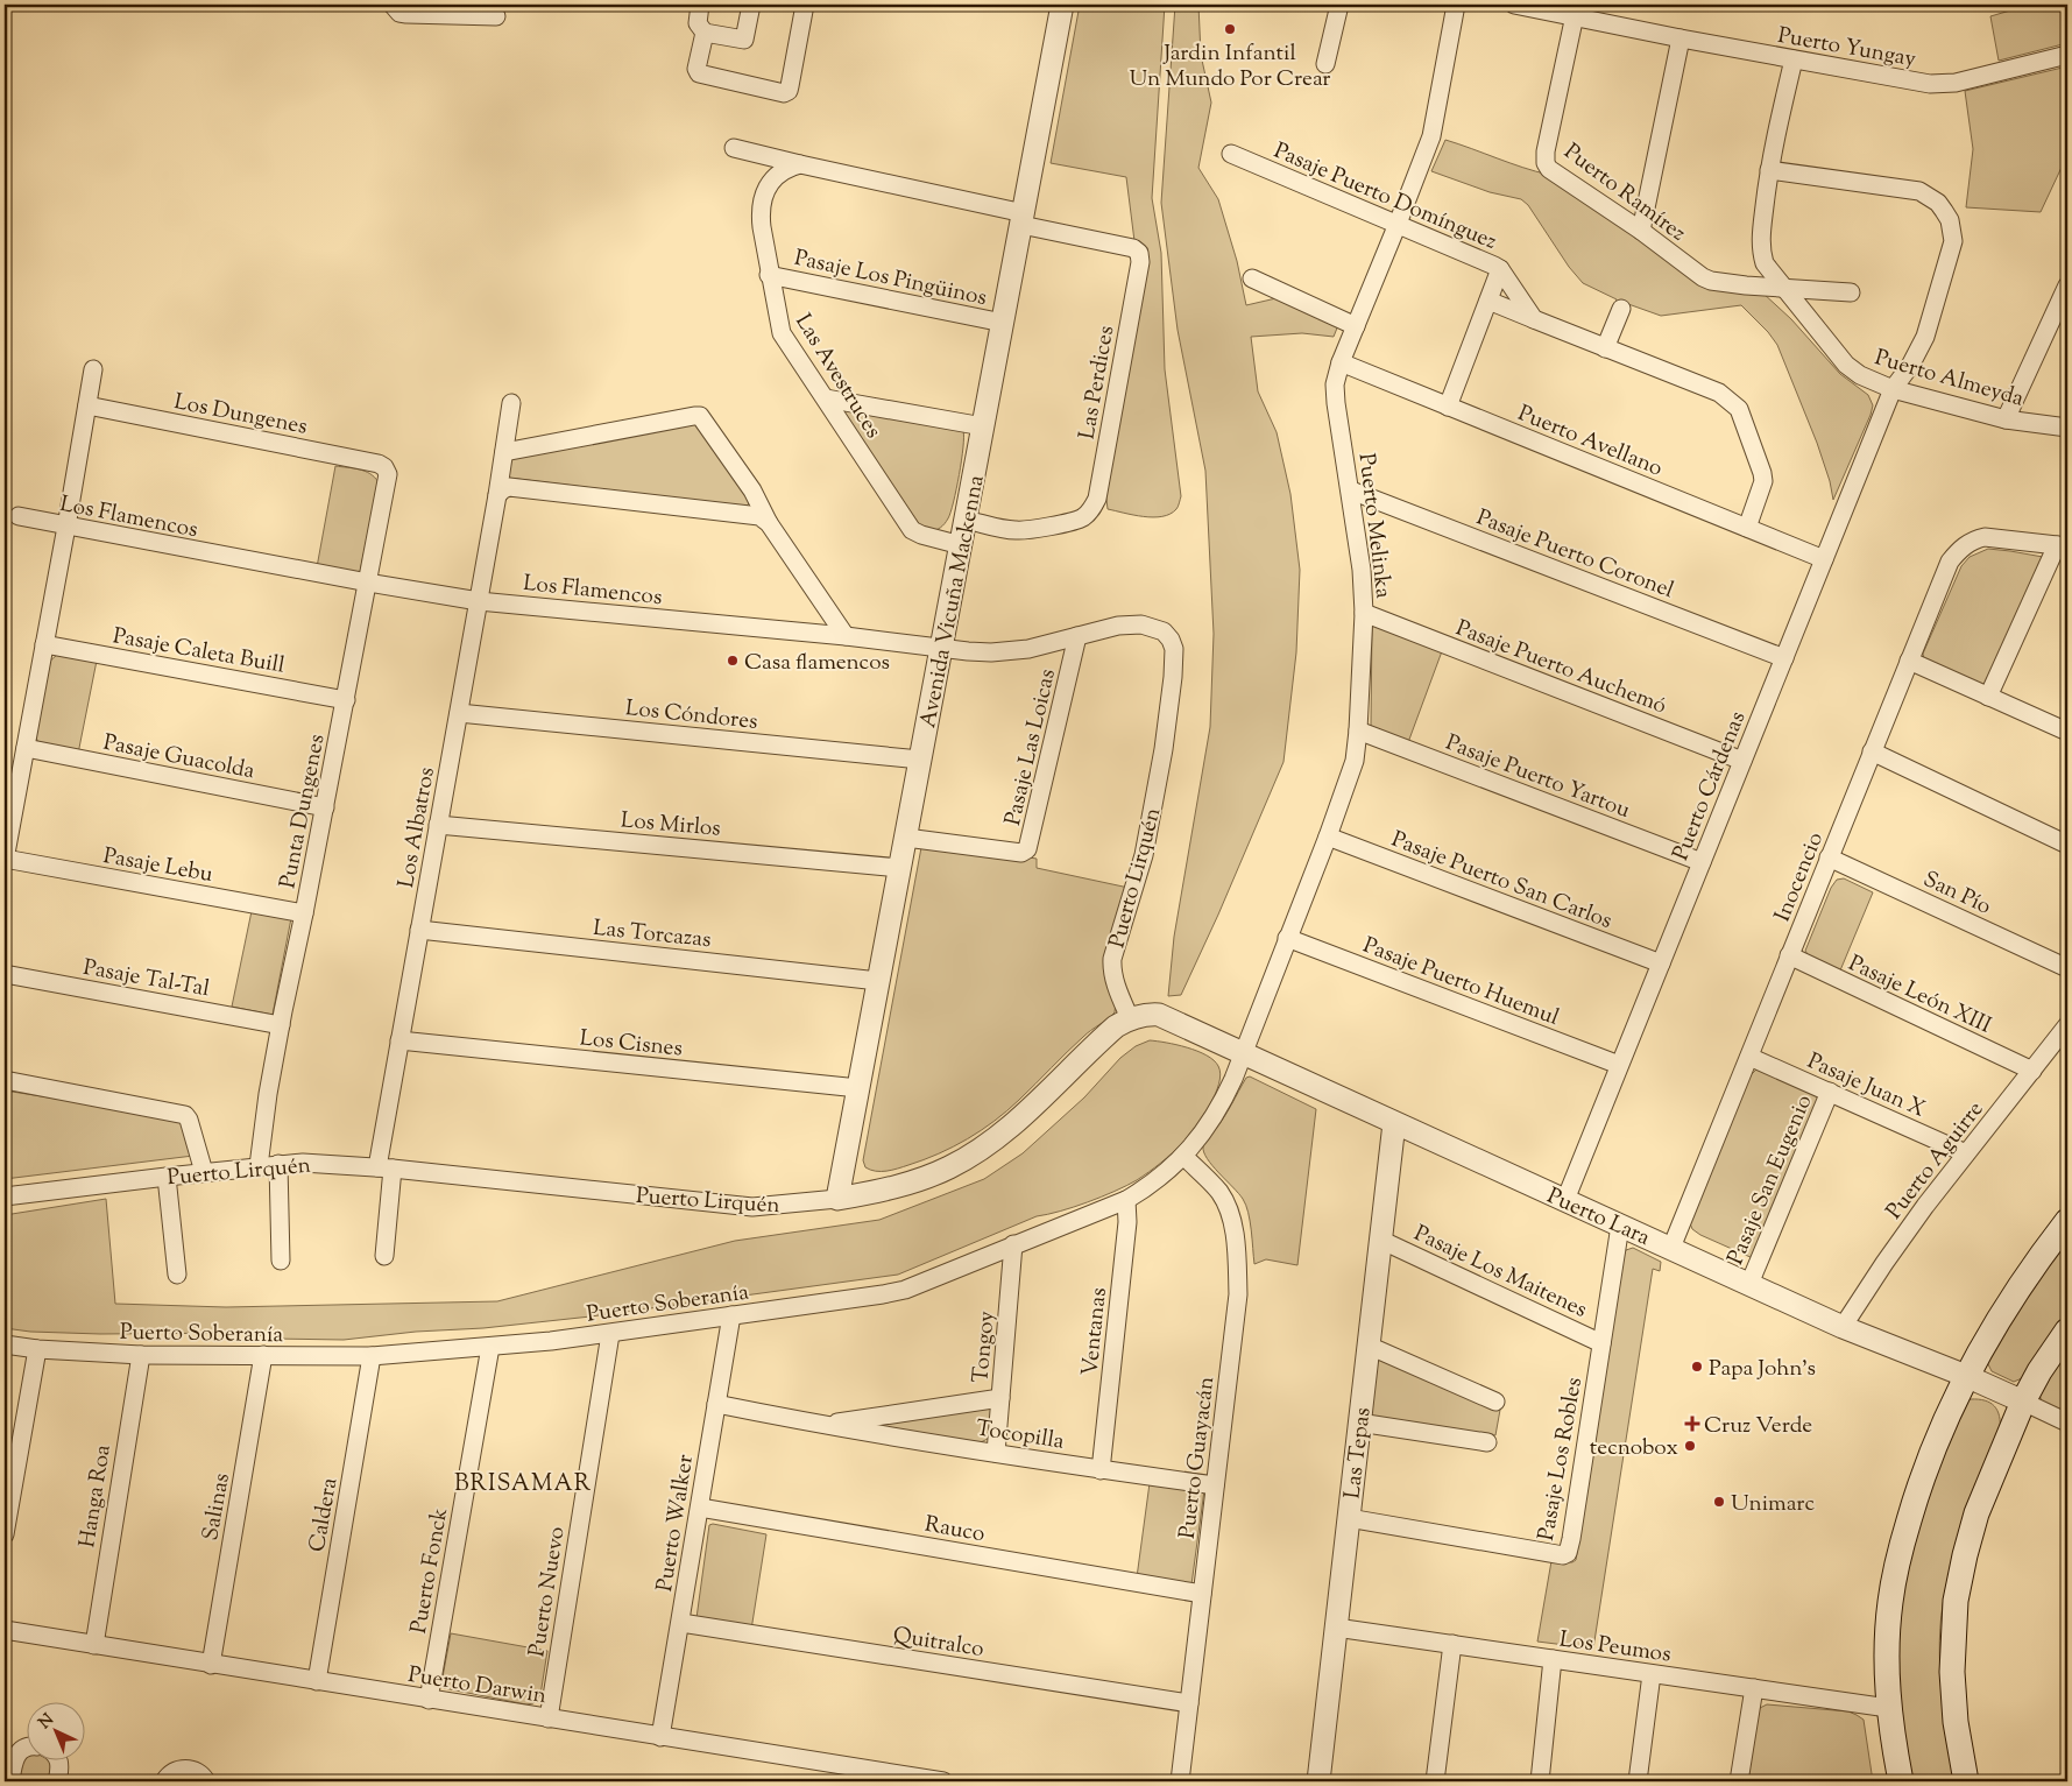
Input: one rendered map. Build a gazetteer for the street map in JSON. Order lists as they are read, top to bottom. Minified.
{"streets":{"street":["Puerto Yungay","Puerto Ramírez","Pasaje Puerto Domínguez","Pasaje Los Pingüinos","Las Avestruces","Puerto Almeyda","Las Perdices","Los Dungenes","Puerto Avellano","Los Flamencos","Puerto Melinka","Pasaje Puerto Coronel","Avenida Vicuña Mackenna","Pasaje Caleta Buill","Pasaje Puerto Auchemó","Los Cóndores","Pasaje Las Loicas","Pasaje Guacolda","Pasaje Puerto Yartou","Puerto Cárdenas","Punta Dungenes","Los Mirlos","Los Albatros","Pasaje Lebu","Inocencio","Puerto Lirquén","Pasaje Puerto San Carlos","San Pío","Las Torcazas","Pasaje Tal-Tal","Pasaje Puerto Huemul","Pasaje León XIII","Los Cisnes","Pasaje Juan X","Puerto Aguirre","Pasaje San Eugenio","Puerto Lara","Pasaje Los Maitenes","Puerto Soberanía","Ventanas","Tongoy","Tocopilla","Las Tepas","Puerto Guayacán","Pasaje Los Robles","Hanga Roa","Salinas","Caldera","Puerto Walker","Rauco","Puerto Fonck","Puerto Nuevo","Quitralco","Los Peumos","Puerto Darwin"]},"crossings":[["Puerto Yungay","Puerto Ramírez"],["Puerto Yungay","Puerto Almeyda"],["Puerto Ramírez","Puerto Almeyda"],["Pasaje Puerto Domínguez","Puerto Melinka"],["Pasaje Los Pingüinos","Las Avestruces"],["Pasaje Los Pingüinos","Avenida Vicuña Mackenna"],["Las Avestruces","Avenida Vicuña Mackenna"],["Puerto Almeyda","Puerto Cárdenas"],["Las Perdices","Avenida Vicuña Mackenna"],["Los Dungenes","Punta Dungenes"],["Puerto Avellano","Puerto Melinka"],["Puerto Avellano","Puerto Cárdenas"],["Los Flamencos","Avenida Vicuña Mackenna"],["Los Flamencos","Pasaje Las Loicas"],["Los Flamencos","Punta Dungenes"],["Los Flamencos","Los Albatros"],["Los Flamencos","Puerto Lirquén"],["Puerto Melinka","Pasaje Puerto Coronel"],["Puerto Melinka","Pasaje Puerto Auchemó"],["Puerto Melinka","Pasaje Puerto Yartou"],["Puerto Melinka","Pasaje Puerto San Carlos"],["Puerto Melinka","Pasaje Puerto Huemul"],["Puerto Melinka","Puerto Lara"],["Puerto Melinka","Puerto Soberanía"],["Pasaje Puerto Coronel","Puerto Cárdenas"],["Avenida Vicuña Mackenna","Los Cóndores"],["Avenida Vicuña Mackenna","Pasaje Las Loicas"],["Avenida Vicuña Mackenna","Los Mirlos"],["Avenida Vicuña Mackenna","Puerto Lirquén"],["Avenida Vicuña Mackenna","Las Torcazas"],["Avenida Vicuña Mackenna","Los Cisnes"],["Pasaje Caleta Buill","Punta Dungenes"],["Pasaje Puerto Auchemó","Puerto Cárdenas"],["Los Cóndores","Los Albatros"],["Pasaje Guacolda","Punta Dungenes"],["Pasaje Puerto Yartou","Puerto Cárdenas"],["Puerto Cárdenas","Pasaje Puerto San Carlos"],["Puerto Cárdenas","Pasaje Puerto Huemul"],["Puerto Cárdenas","Puerto Lara"],["Punta Dungenes","Pasaje Lebu"],["Punta Dungenes","Puerto Lirquén"],["Punta Dungenes","Pasaje Tal-Tal"],["Los Mirlos","Los Albatros"],["Los Albatros","Puerto Lirquén"],["Los Albatros","Las Torcazas"],["Los Albatros","Los Cisnes"],["Inocencio","San Pío"],["Inocencio","Pasaje León XIII"],["Inocencio","Pasaje Juan X"],["Inocencio","Puerto Lara"],["Puerto Lirquén","Puerto Lara"],["Pasaje León XIII","Puerto Aguirre"],["Pasaje Juan X","Puerto Aguirre"],["Pasaje Juan X","Pasaje San Eugenio"],["Puerto Aguirre","Puerto Lara"],["Pasaje San Eugenio","Puerto Lara"],["Puerto Lara","Puerto Soberanía"],["Puerto Lara","Las Tepas"],["Puerto Lara","Pasaje Los Robles"],["Pasaje Los Maitenes","Las Tepas"],["Pasaje Los Maitenes","Pasaje Los Robles"],["Puerto Soberanía","Ventanas"],["Puerto Soberanía","Tongoy"],["Puerto Soberanía","Puerto Guayacán"],["Puerto Soberanía","Hanga Roa"],["Puerto Soberanía","Salinas"],["Puerto Soberanía","Caldera"],["Puerto Soberanía","Puerto Walker"],["Puerto Soberanía","Puerto Fonck"],["Puerto Soberanía","Puerto Nuevo"],["Ventanas","Tocopilla"],["Tongoy","Tocopilla"],["Tocopilla","Puerto Guayacán"],["Tocopilla","Puerto Walker"],["Las Tepas","Pasaje Los Robles"],["Las Tepas","Los Peumos"],["Puerto Guayacán","Rauco"],["Puerto Guayacán","Quitralco"],["Hanga Roa","Puerto Darwin"],["Salinas","Puerto Darwin"],["Caldera","Puerto Darwin"],["Puerto Walker","Rauco"],["Puerto Walker","Quitralco"],["Puerto Walker","Puerto Darwin"],["Puerto Fonck","Puerto Darwin"],["Puerto Nuevo","Puerto Darwin"]],"districts":["BRISAMAR"],"places":{"other":["Jardin Infantil Un Mundo Por Crear","Casa flamencos","Papa John's","tecnobox","Unimarc"],"health":["Cruz Verde"]},"north":"top left"}
